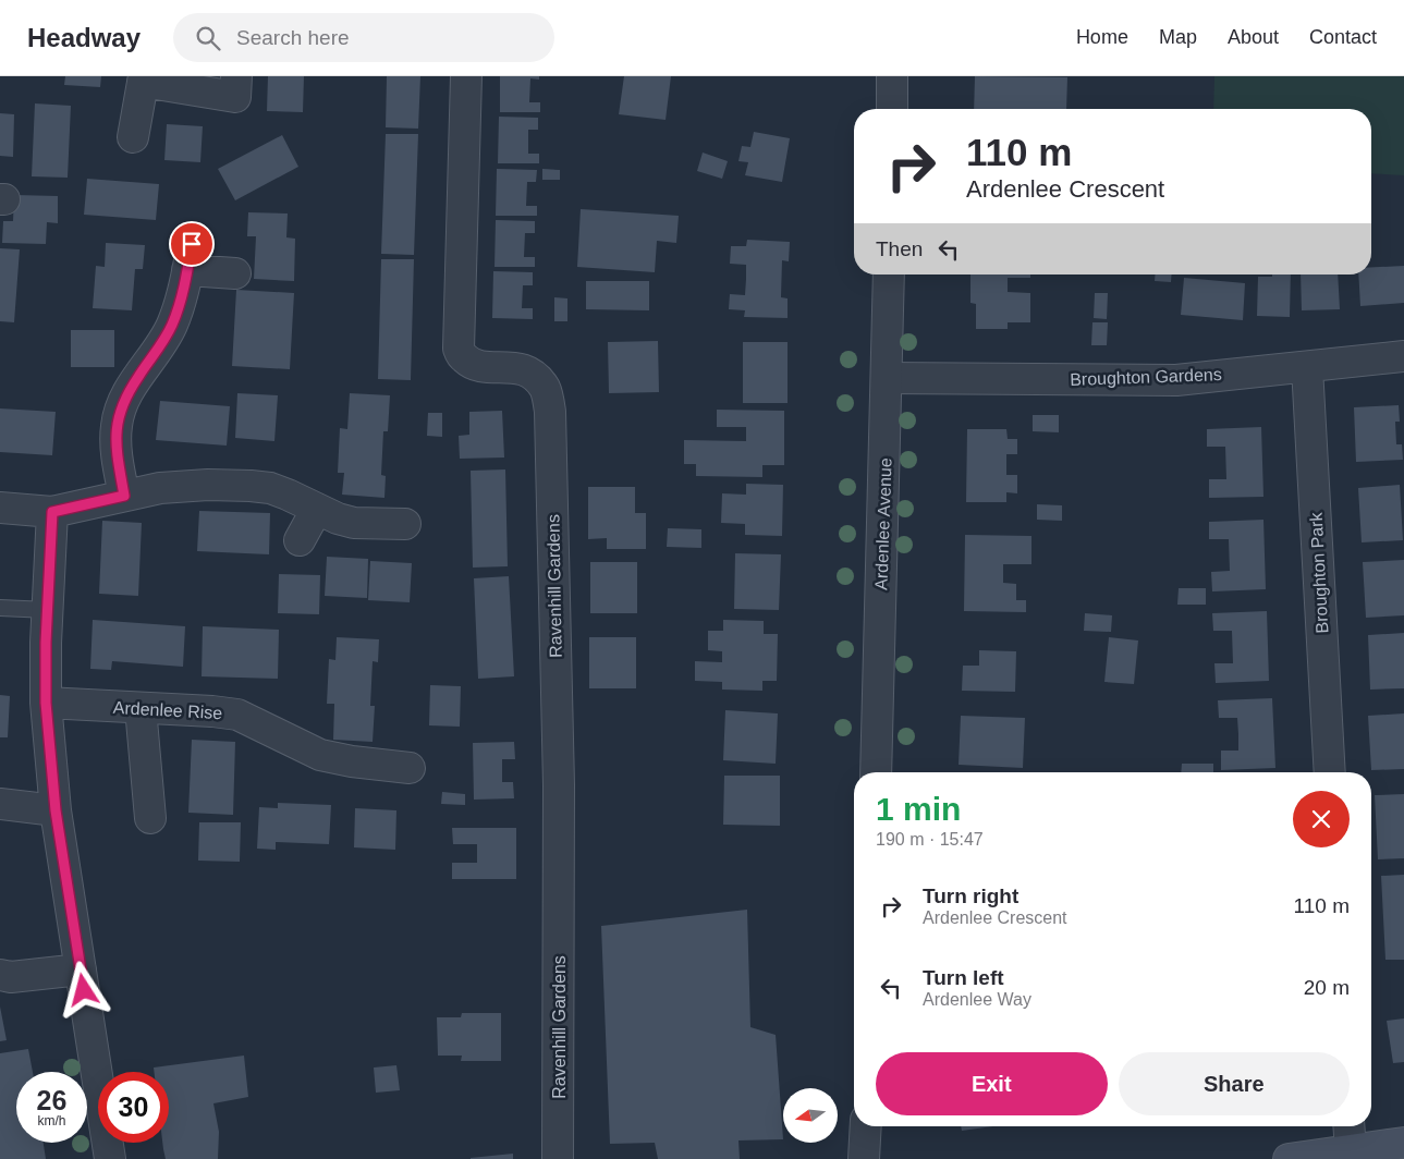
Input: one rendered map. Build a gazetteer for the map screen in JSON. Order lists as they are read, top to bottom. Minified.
{"streets":{"street":["Broughton Gardens","Ardenlee Avenue","Broughton Park","Ravenhill Gardens","Ardenlee Rise"]},"crossings":[["Broughton Gardens","Ardenlee Avenue"],["Broughton Gardens","Broughton Park"]],"north":"left","page":{"header":"Headway","search":"Search here","nav":["Home","Map","About","Contact"],"turn":["110 m","Ardenlee Crescent"],"then":"Then","heading":["1 min","190 m · 15:47"],"list":[{"name":"Turn right","note":"Ardenlee Crescent","value":"110 m"},{"name":"Turn left","note":"Ardenlee Way","value":"20 m"}],"buttons":["Exit","Share"],"speed":"26 km/h","limit":"30"}}
